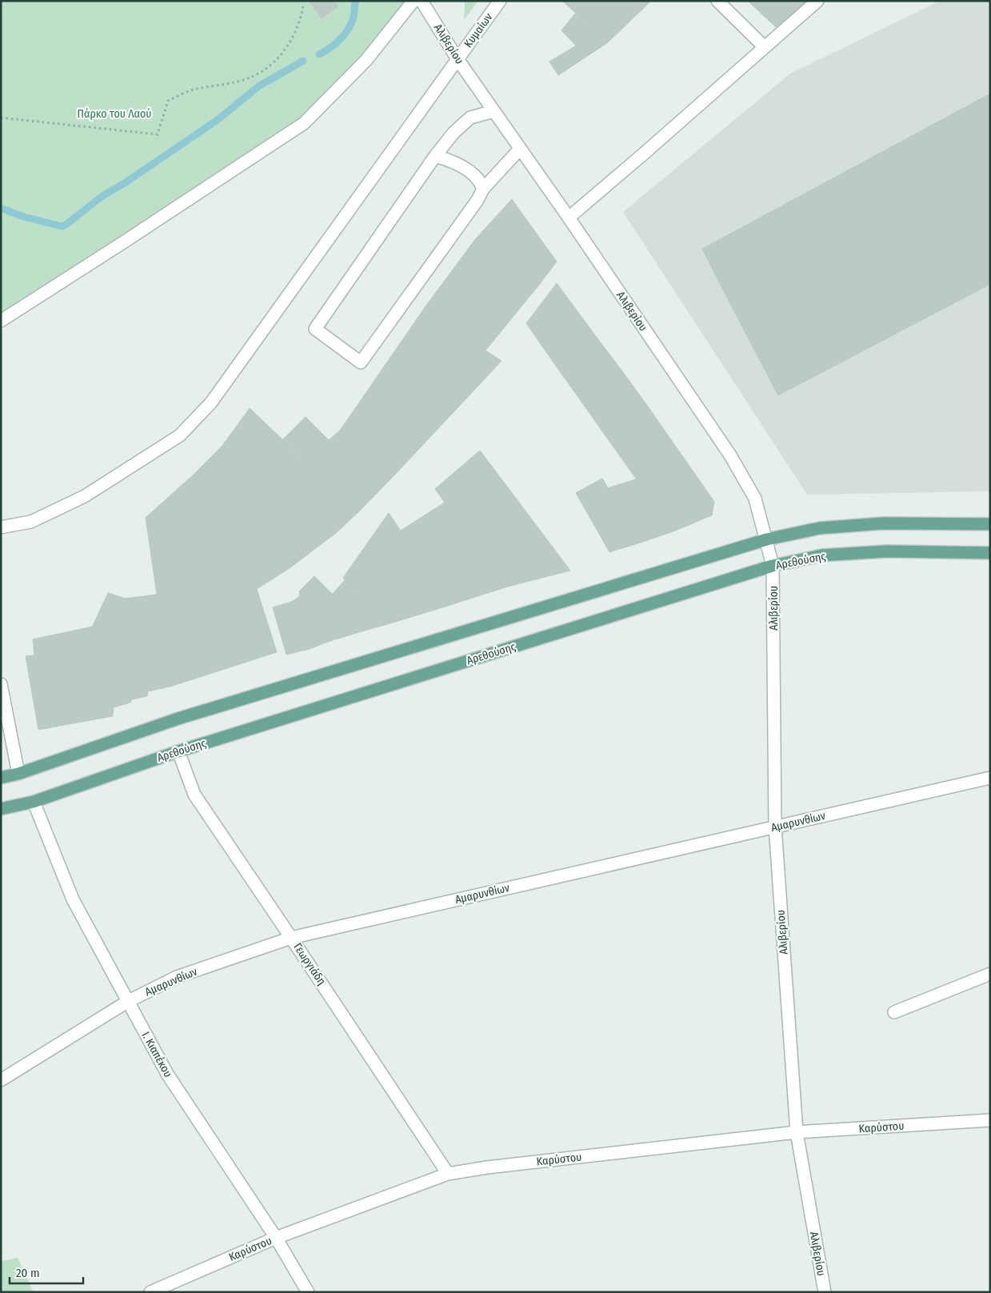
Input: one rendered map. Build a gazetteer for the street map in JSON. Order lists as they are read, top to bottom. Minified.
{"streets":{"main road":["Αρεθούσης"],"street":["Κυμαίων","Αλιβερίου","Αμαρυνθίων","Γεωργιάδη","Ι. Κιαπέκου","Καρύστου"]},"crossings":[["Κυμαίων","Αλιβερίου"],["Αλιβερίου","Αρεθούσης"],["Αλιβερίου","Αμαρυνθίων"],["Αλιβερίου","Καρύστου"],["Αρεθούσης","Γεωργιάδη"],["Αρεθούσης","Ι. Κιαπέκου"],["Αμαρυνθίων","Γεωργιάδη"],["Αμαρυνθίων","Ι. Κιαπέκου"],["Γεωργιάδη","Καρύστου"],["Ι. Κιαπέκου","Καρύστου"]],"parks":["Πάρκο του Λαού"],"scale_bar":"20 m"}
